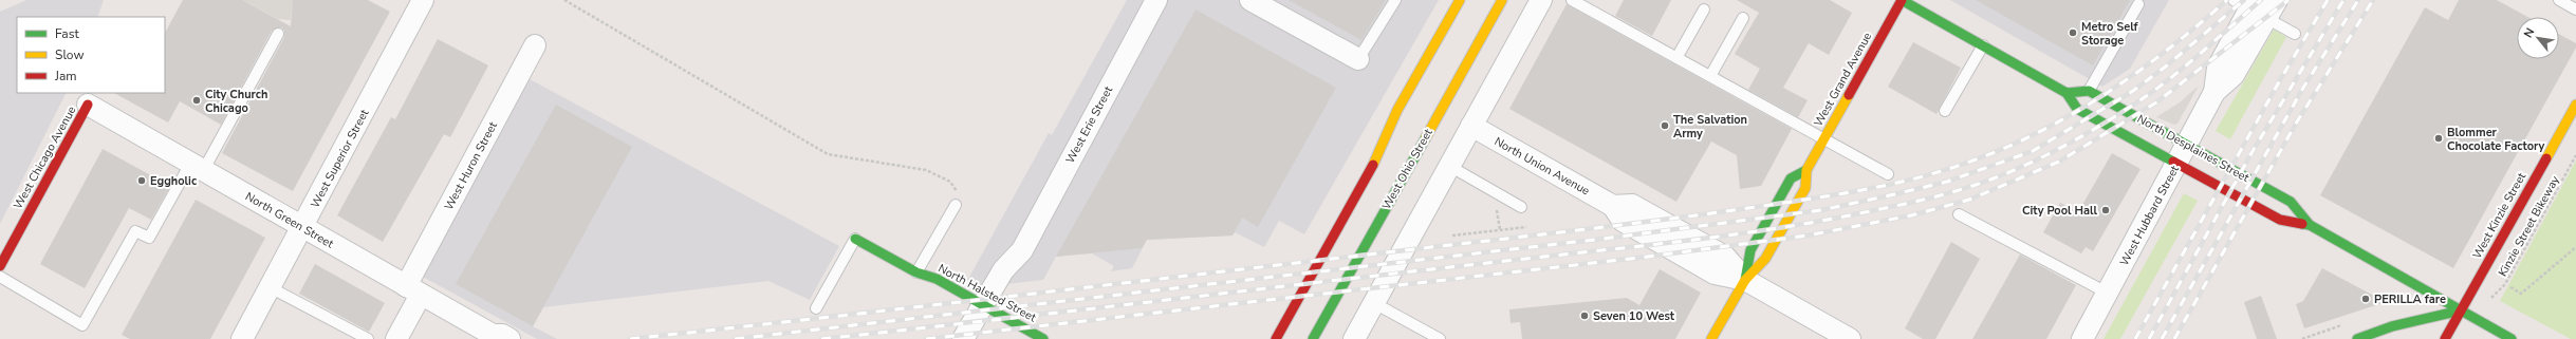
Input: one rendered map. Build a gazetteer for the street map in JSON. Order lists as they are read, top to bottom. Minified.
{"streets":{"main road":["West Grand Avenue","North Desplaines Street","West Chicago Avenue","West Ohio Street","West Kinzie Street","North Halsted Street"],"street":["West Erie Street","West Superior Street","West Huron Street","North Union Avenue","West Hubbard Street","North Green Street"],"path":["Kinzie Street Bikeway"]},"crossings":[["West Grand Avenue","North Desplaines Street"],["West Grand Avenue","North Union Avenue"],["West Erie Street","North Halsted Street"],["North Desplaines Street","West Hubbard Street"],["North Desplaines Street","West Kinzie Street"],["West Chicago Avenue","North Green Street"],["West Superior Street","North Green Street"],["West Huron Street","North Green Street"]],"places":["Metro Self Storage","City Church Chicago","The Salvation Army","Blommer Chocolate Factory","Eggholic","City Pool Hall","PERILLA fare","Seven 10 West"],"legend":["Fast","Slow","Jam"],"north":"top left"}
